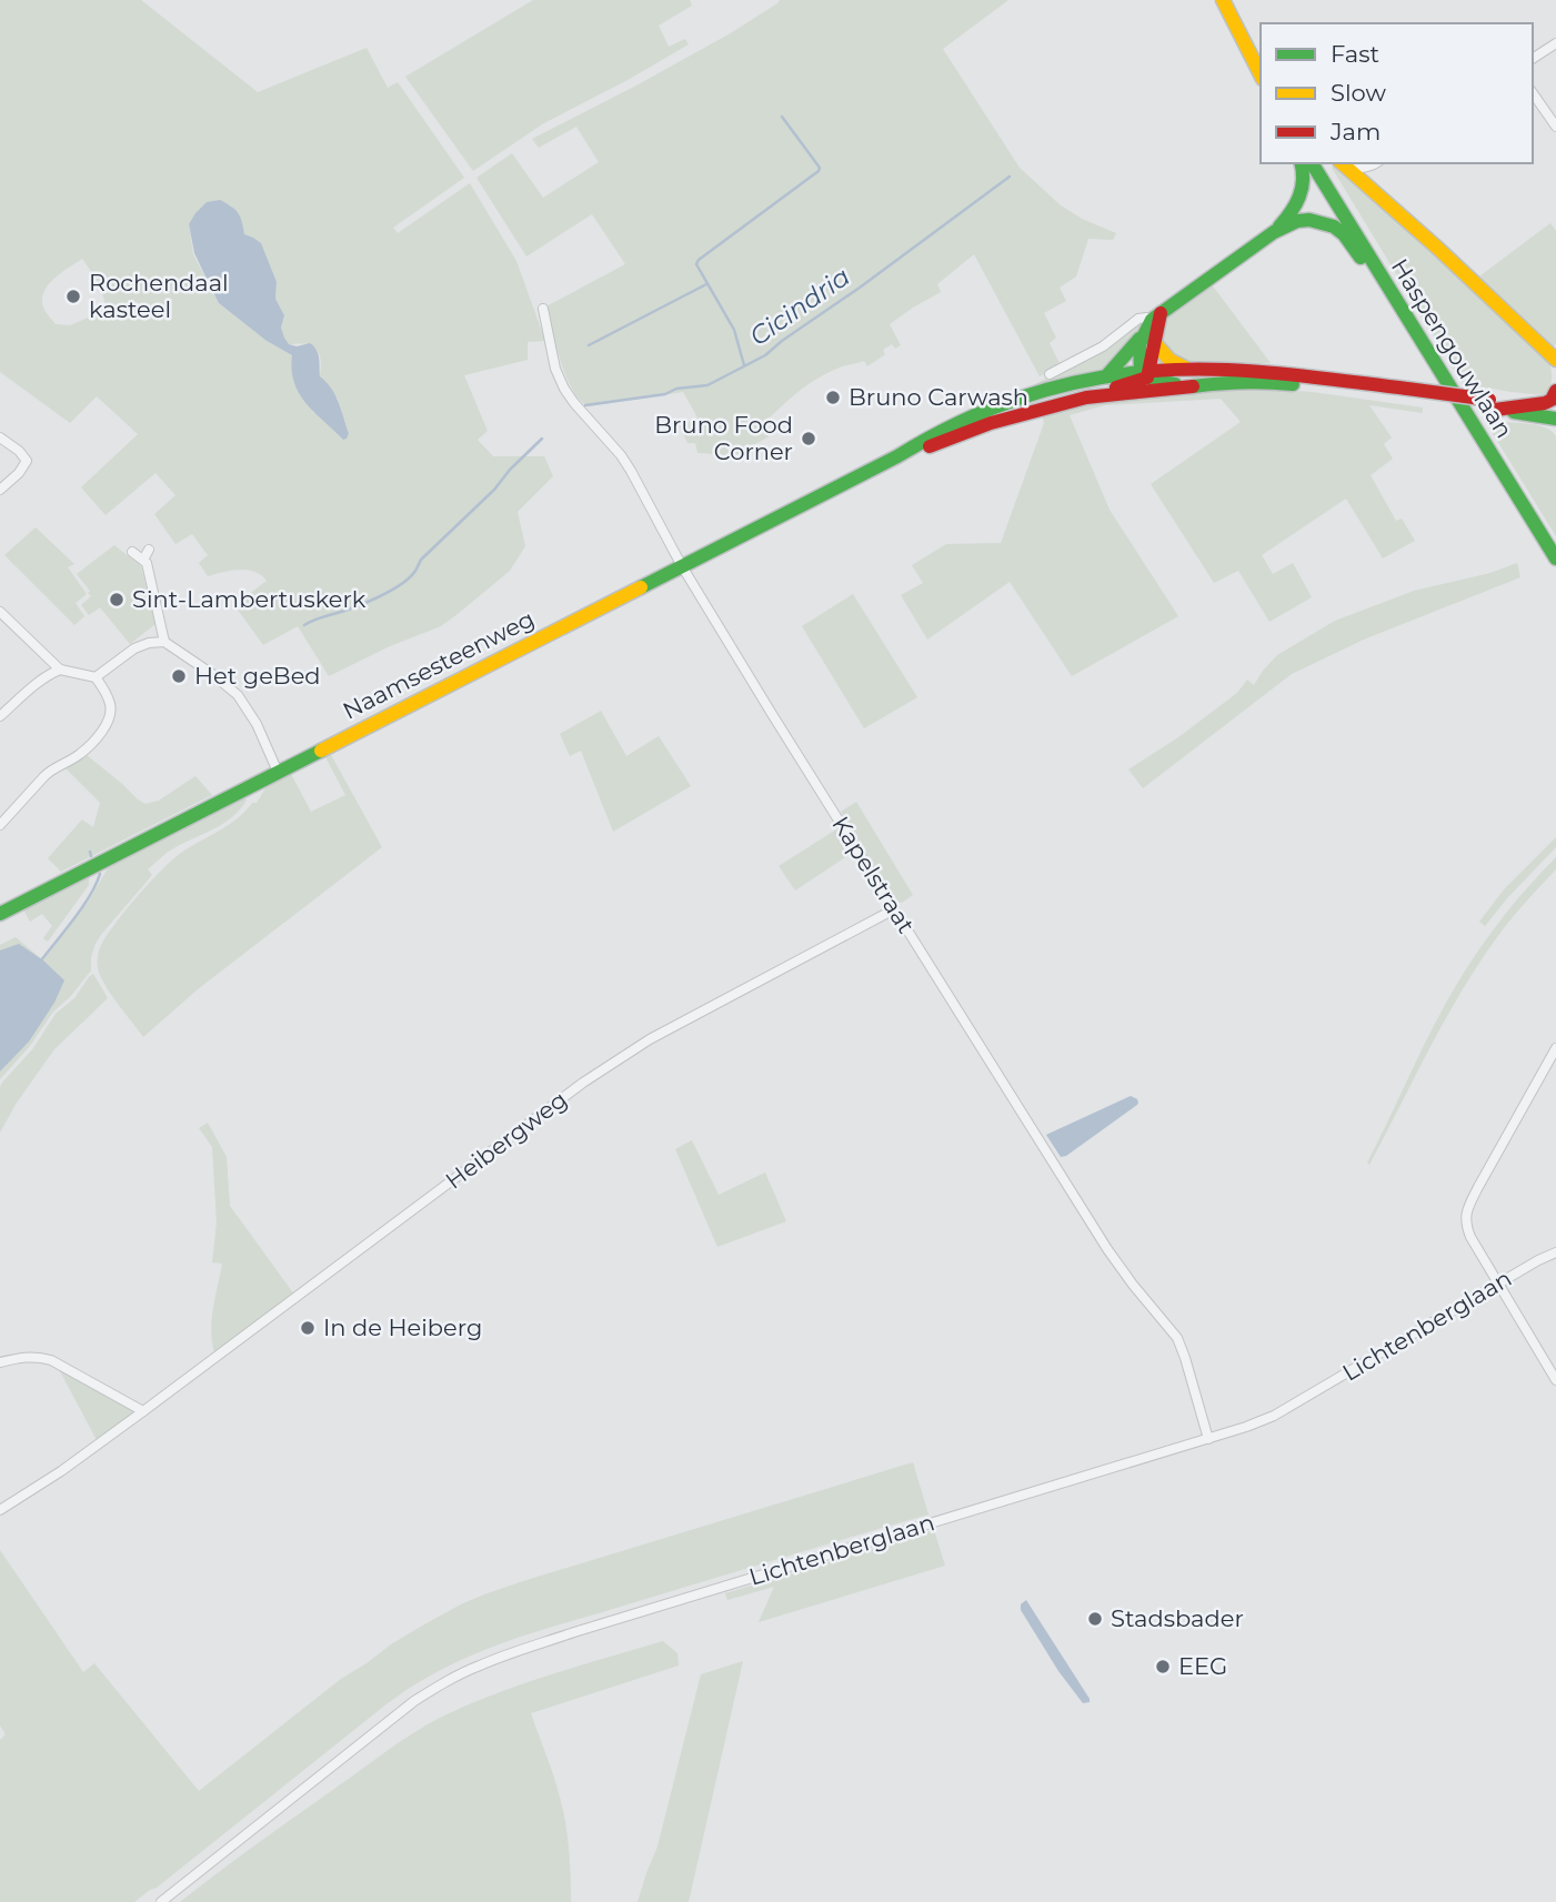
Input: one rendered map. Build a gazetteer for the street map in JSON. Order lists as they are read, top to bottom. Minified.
{"streets":{"main road":["Haspengouwlaan","Naamsesteenweg"],"street":["Kapelstraat","Heibergweg","Lichtenberglaan"]},"crossings":[["Naamsesteenweg","Kapelstraat"],["Kapelstraat","Heibergweg"],["Kapelstraat","Lichtenberglaan"]],"water":["Cicindria"],"places":["Rochendaal kasteel","Bruno Carwash","Bruno Food Corner","Sint-Lambertuskerk","Het geBed","In de Heiberg","Stadsbader","EEG"],"legend":["Fast","Slow","Jam"]}
